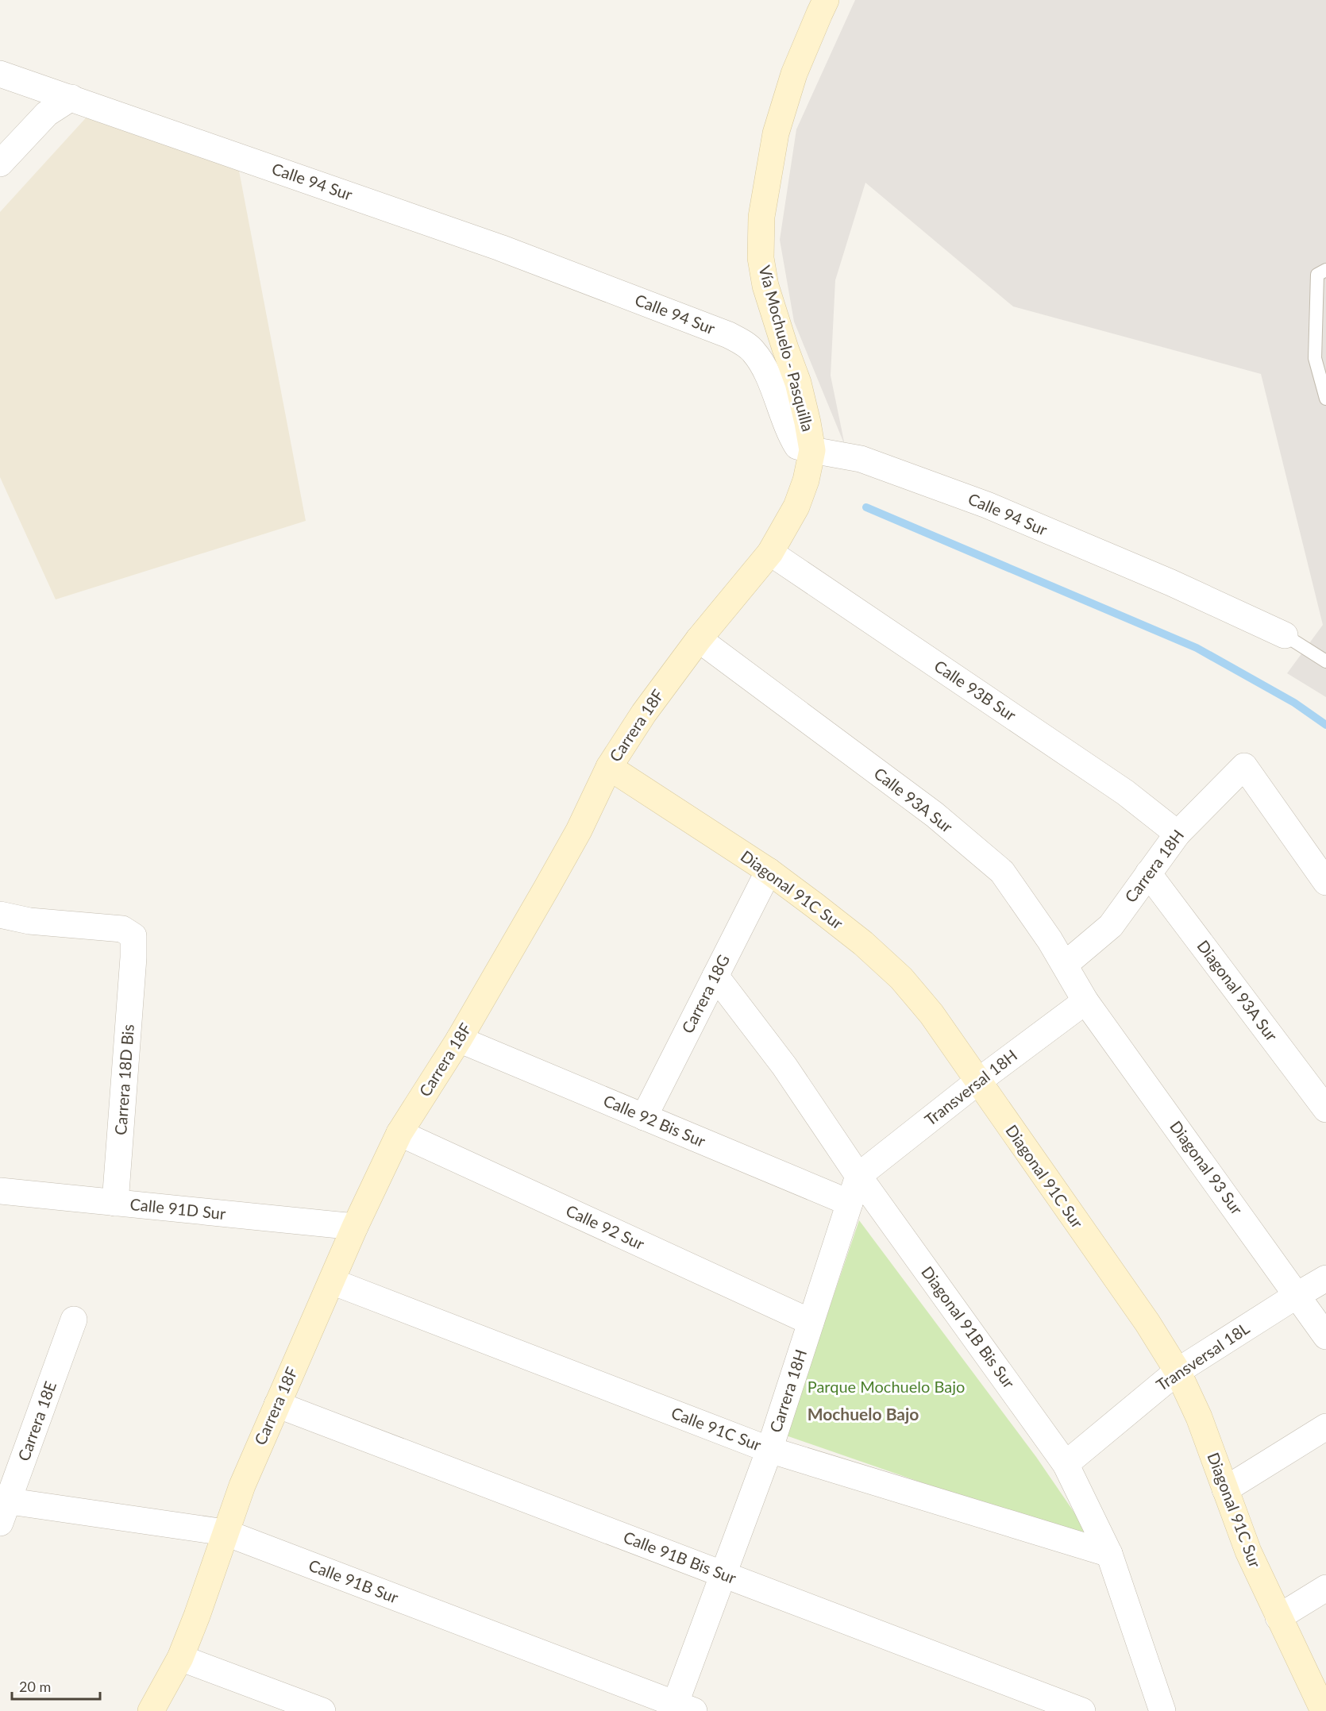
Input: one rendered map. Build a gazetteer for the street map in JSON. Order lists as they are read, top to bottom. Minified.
{"streets":{"street":["Calle 94 Sur","Vía Mochuelo - Pasquilla","Calle 93B Sur","Carrera 18F","Calle 93A Sur","Carrera 18H","Diagonal 91C Sur","Diagonal 93A Sur","Carrera 18G","Carrera 18D Bis","Transversal 18H","Calle 92 Bis Sur","Diagonal 93 Sur","Calle 91D Sur","Calle 92 Sur","Diagonal 91B Bis Sur","Transversal 18L","Carrera 18E","Calle 91C Sur","Calle 91B Bis Sur","Calle 91B Sur"]},"crossings":[["Calle 94 Sur","Vía Mochuelo - Pasquilla"],["Calle 94 Sur","Carrera 18F"],["Vía Mochuelo - Pasquilla","Carrera 18F"],["Calle 93B Sur","Carrera 18F"],["Calle 93B Sur","Carrera 18H"],["Carrera 18F","Calle 93A Sur"],["Carrera 18F","Diagonal 91C Sur"],["Carrera 18F","Calle 92 Bis Sur"],["Carrera 18F","Calle 91D Sur"],["Carrera 18F","Calle 92 Sur"],["Carrera 18F","Calle 91C Sur"],["Carrera 18F","Calle 91B Bis Sur"],["Carrera 18F","Calle 91B Sur"],["Calle 93A Sur","Carrera 18H"],["Calle 93A Sur","Transversal 18H"],["Calle 93A Sur","Diagonal 93 Sur"],["Carrera 18H","Diagonal 93A Sur"],["Carrera 18H","Transversal 18H"],["Carrera 18H","Calle 92 Bis Sur"],["Carrera 18H","Calle 92 Sur"],["Carrera 18H","Diagonal 91B Bis Sur"],["Carrera 18H","Calle 91C Sur"],["Carrera 18H","Calle 91B Bis Sur"],["Carrera 18H","Calle 91B Sur"],["Diagonal 91C Sur","Carrera 18G"],["Diagonal 91C Sur","Transversal 18H"],["Diagonal 91C Sur","Transversal 18L"],["Carrera 18G","Calle 92 Bis Sur"],["Carrera 18G","Diagonal 91B Bis Sur"],["Carrera 18D Bis","Calle 91D Sur"],["Transversal 18H","Diagonal 93 Sur"],["Transversal 18H","Diagonal 91B Bis Sur"],["Diagonal 93 Sur","Transversal 18L"],["Diagonal 91B Bis Sur","Transversal 18L"],["Diagonal 91B Bis Sur","Calle 91C Sur"],["Carrera 18E","Calle 91B Sur"]],"districts":["Mochuelo Bajo"],"parks":["Parque Mochuelo Bajo"],"scale_bar":"20 m"}
